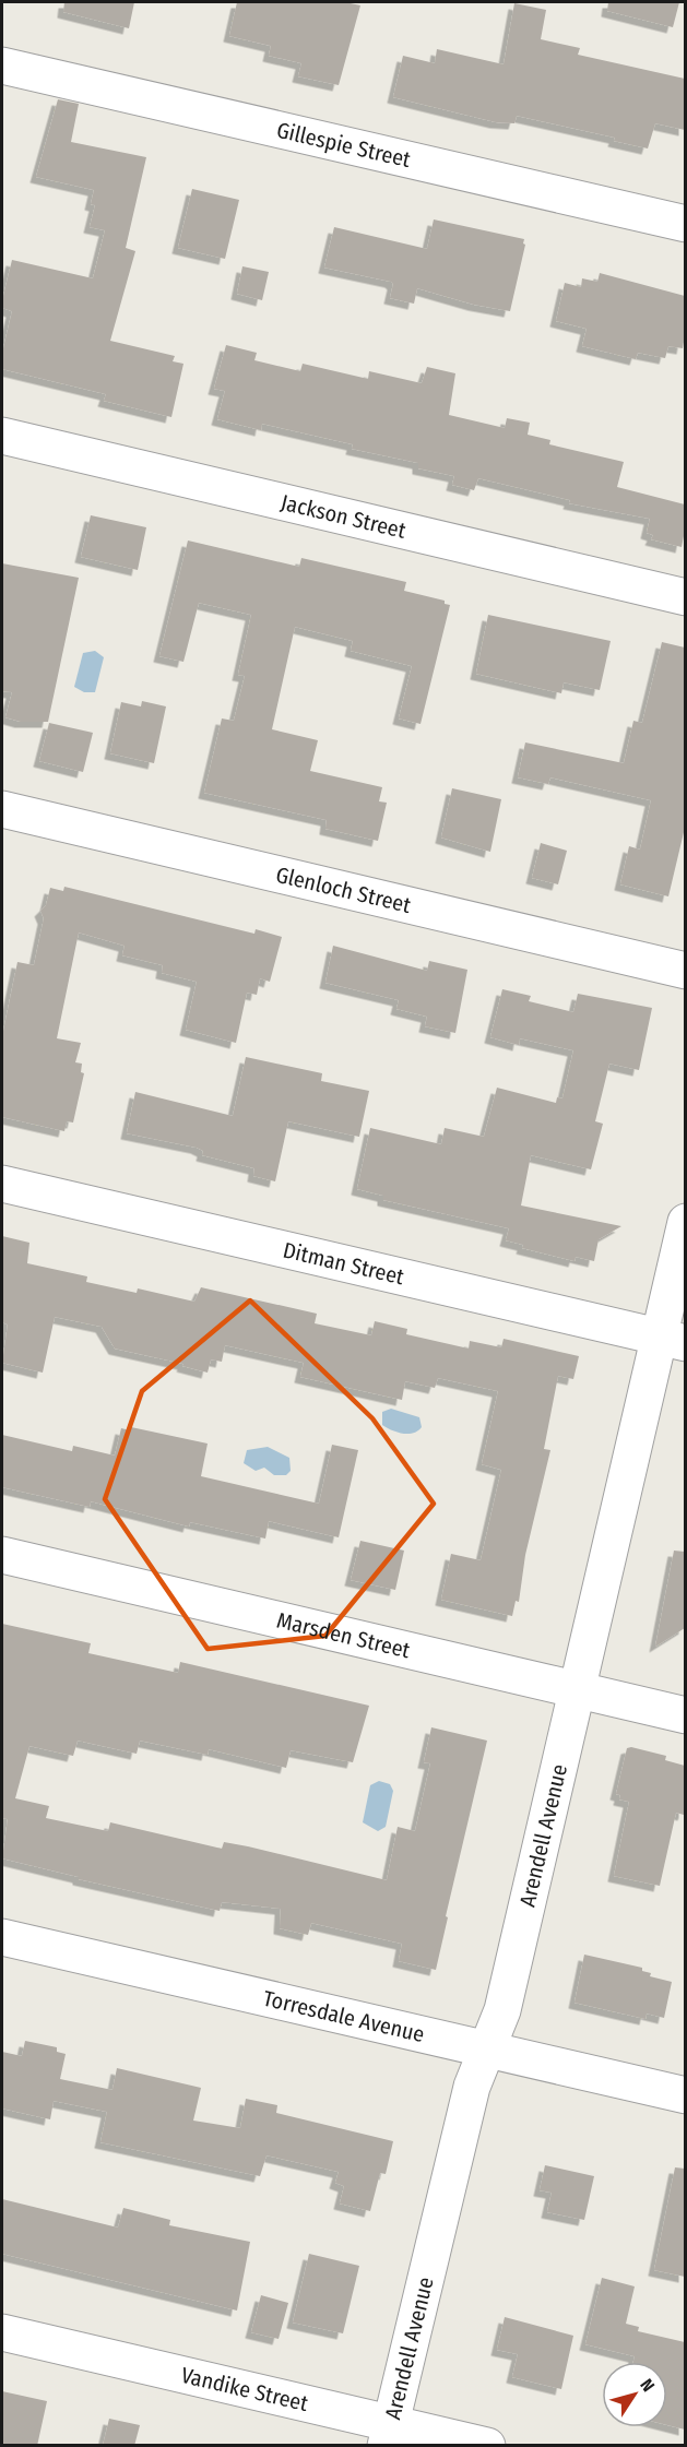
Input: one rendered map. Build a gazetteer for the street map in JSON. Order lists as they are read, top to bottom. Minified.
{"streets":{"street":["Gillespie Street","Jackson Street","Glenloch Street","Ditman Street","Marsden Street","Arendell Avenue","Torresdale Avenue","Vandike Street"]},"crossings":[["Ditman Street","Arendell Avenue"],["Marsden Street","Arendell Avenue"],["Arendell Avenue","Torresdale Avenue"],["Arendell Avenue","Vandike Street"]],"north":"top right"}
